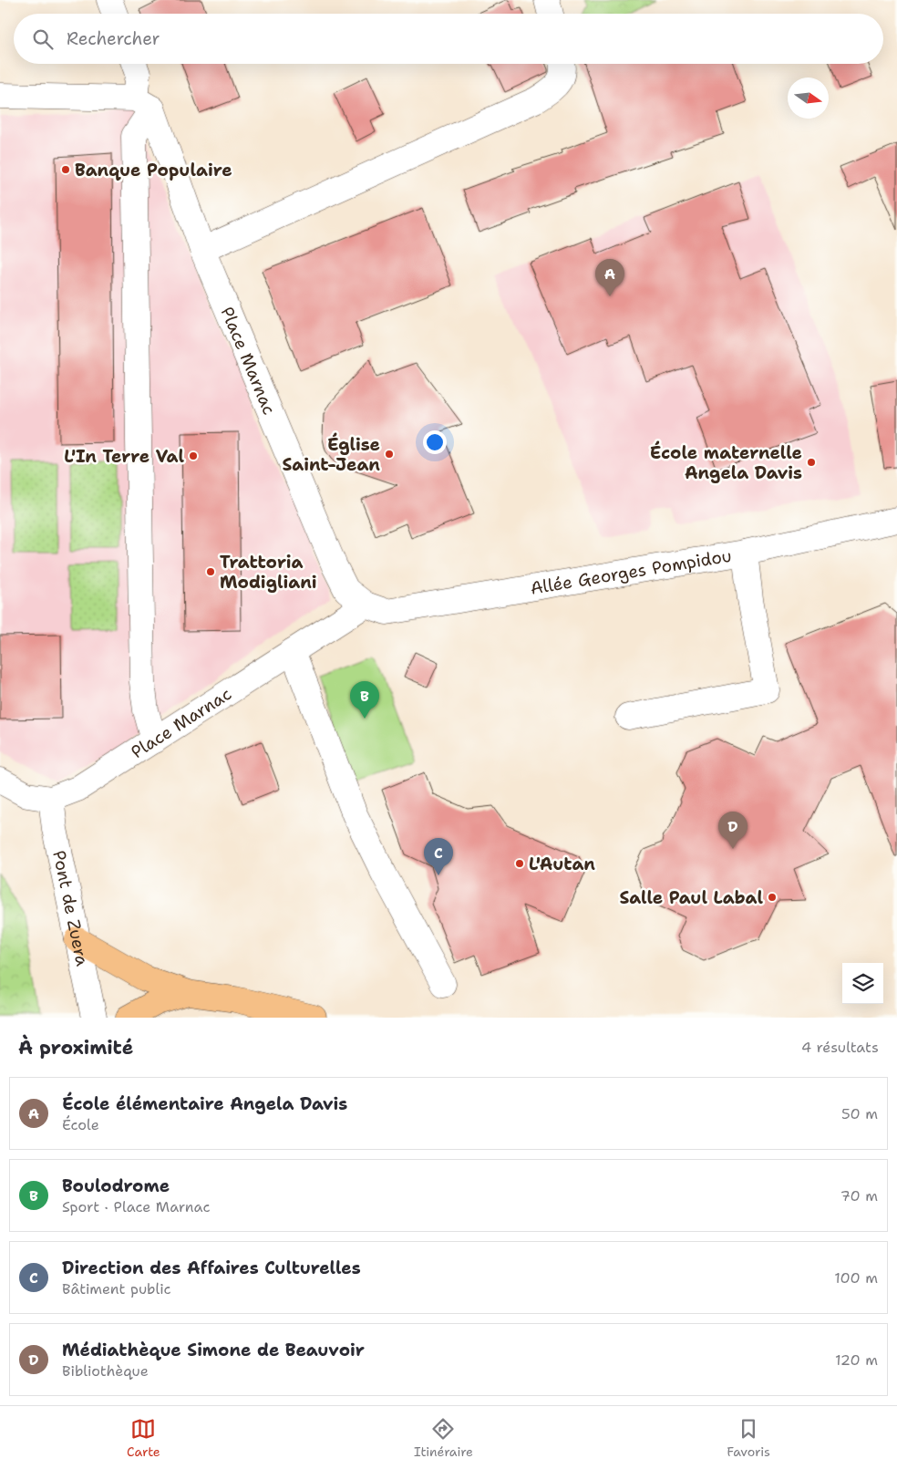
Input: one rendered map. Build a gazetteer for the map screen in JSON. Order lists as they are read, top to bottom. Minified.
{"streets":{"street":["Place Marnac","Allée Georges Pompidou","Pont de Zuera"]},"crossings":[["Place Marnac","Allée Georges Pompidou"],["Place Marnac","Pont de Zuera"]],"places":["Banque Populaire","Église Saint-Jean","L'In Terre Val","École maternelle Angela Davis","Trattoria Modigliani","L'Autan","Salle Paul Labal"],"north":"right","page":{"search":"Rechercher","pins":["A","B","D","C"],"heading":["À proximité","4 résultats"],"list":[{"mark":"A","name":"École élémentaire Angela Davis","note":"École","value":"50 m"},{"mark":"B","name":"Boulodrome","note":"Sport · Place Marnac","value":"70 m"},{"mark":"C","name":"Direction des Affaires Culturelles","note":"Bâtiment public","value":"100 m"},{"mark":"D","name":"Médiathèque Simone de Beauvoir","note":"Bibliothèque","value":"120 m"}],"nav":["Carte","Itinéraire","Favoris"]}}
